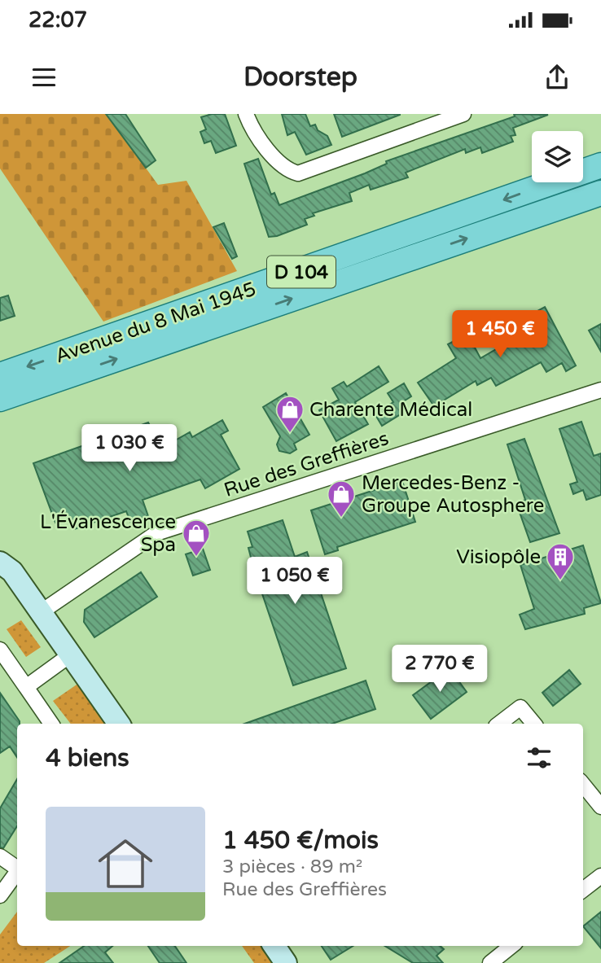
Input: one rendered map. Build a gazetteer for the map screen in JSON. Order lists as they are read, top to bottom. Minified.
{"streets":{"main road":["D 104","Avenue du 8 Mai 1945"],"street":["Rue des Greffières"]},"places":{"shop":["Charente Médical","Mercedes-Benz - Groupe Autosphere","L'Évanescence Spa"],"building":["Visiopôle"]},"page":{"status":"22:07","header":"Doorstep","price":["1 450 €","1 030 €","1 050 €","2 770 €"],"heading":"4 biens","list":[{"name":"1 450 €/mois","note":"3 pièces · 89 m² · Rue des Greffières"}]}}
